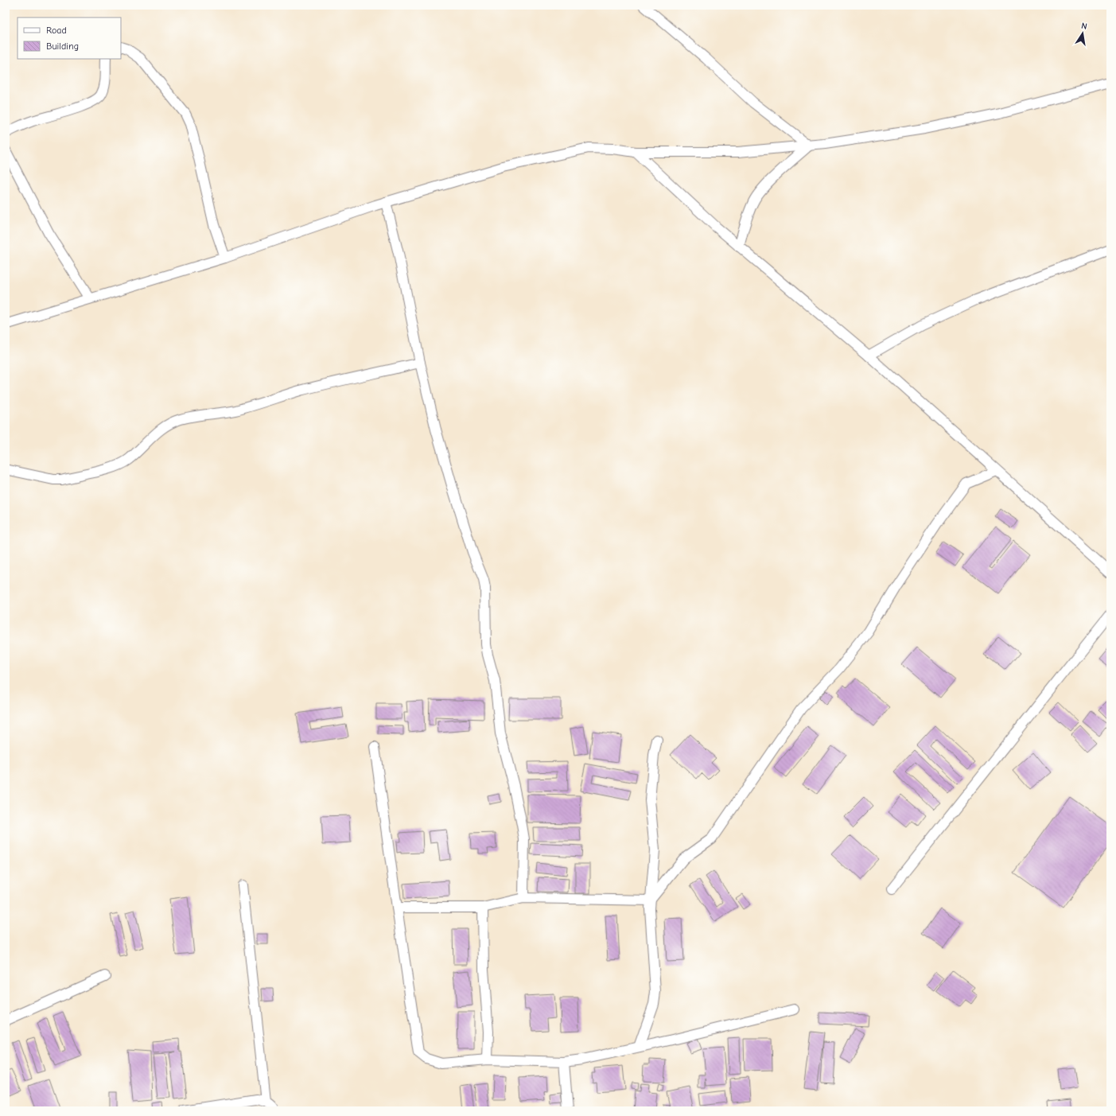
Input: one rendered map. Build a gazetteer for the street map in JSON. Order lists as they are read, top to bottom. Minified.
{"legend":["Road","Building"],"north":"top"}
